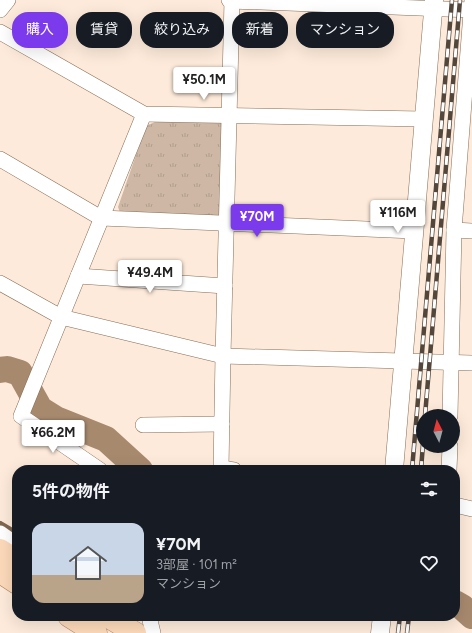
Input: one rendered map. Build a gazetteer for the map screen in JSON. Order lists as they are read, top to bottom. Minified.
{"north":"top","page":{"chip":["購入","賃貸","絞り込み","新着","マンション"],"price":["¥50.1M","¥116M","¥70M","¥49.4M","¥66.2M"],"heading":"5件の物件","list":[{"name":"¥70M","note":"3部屋 · 101 m² · マンション"}]}}
